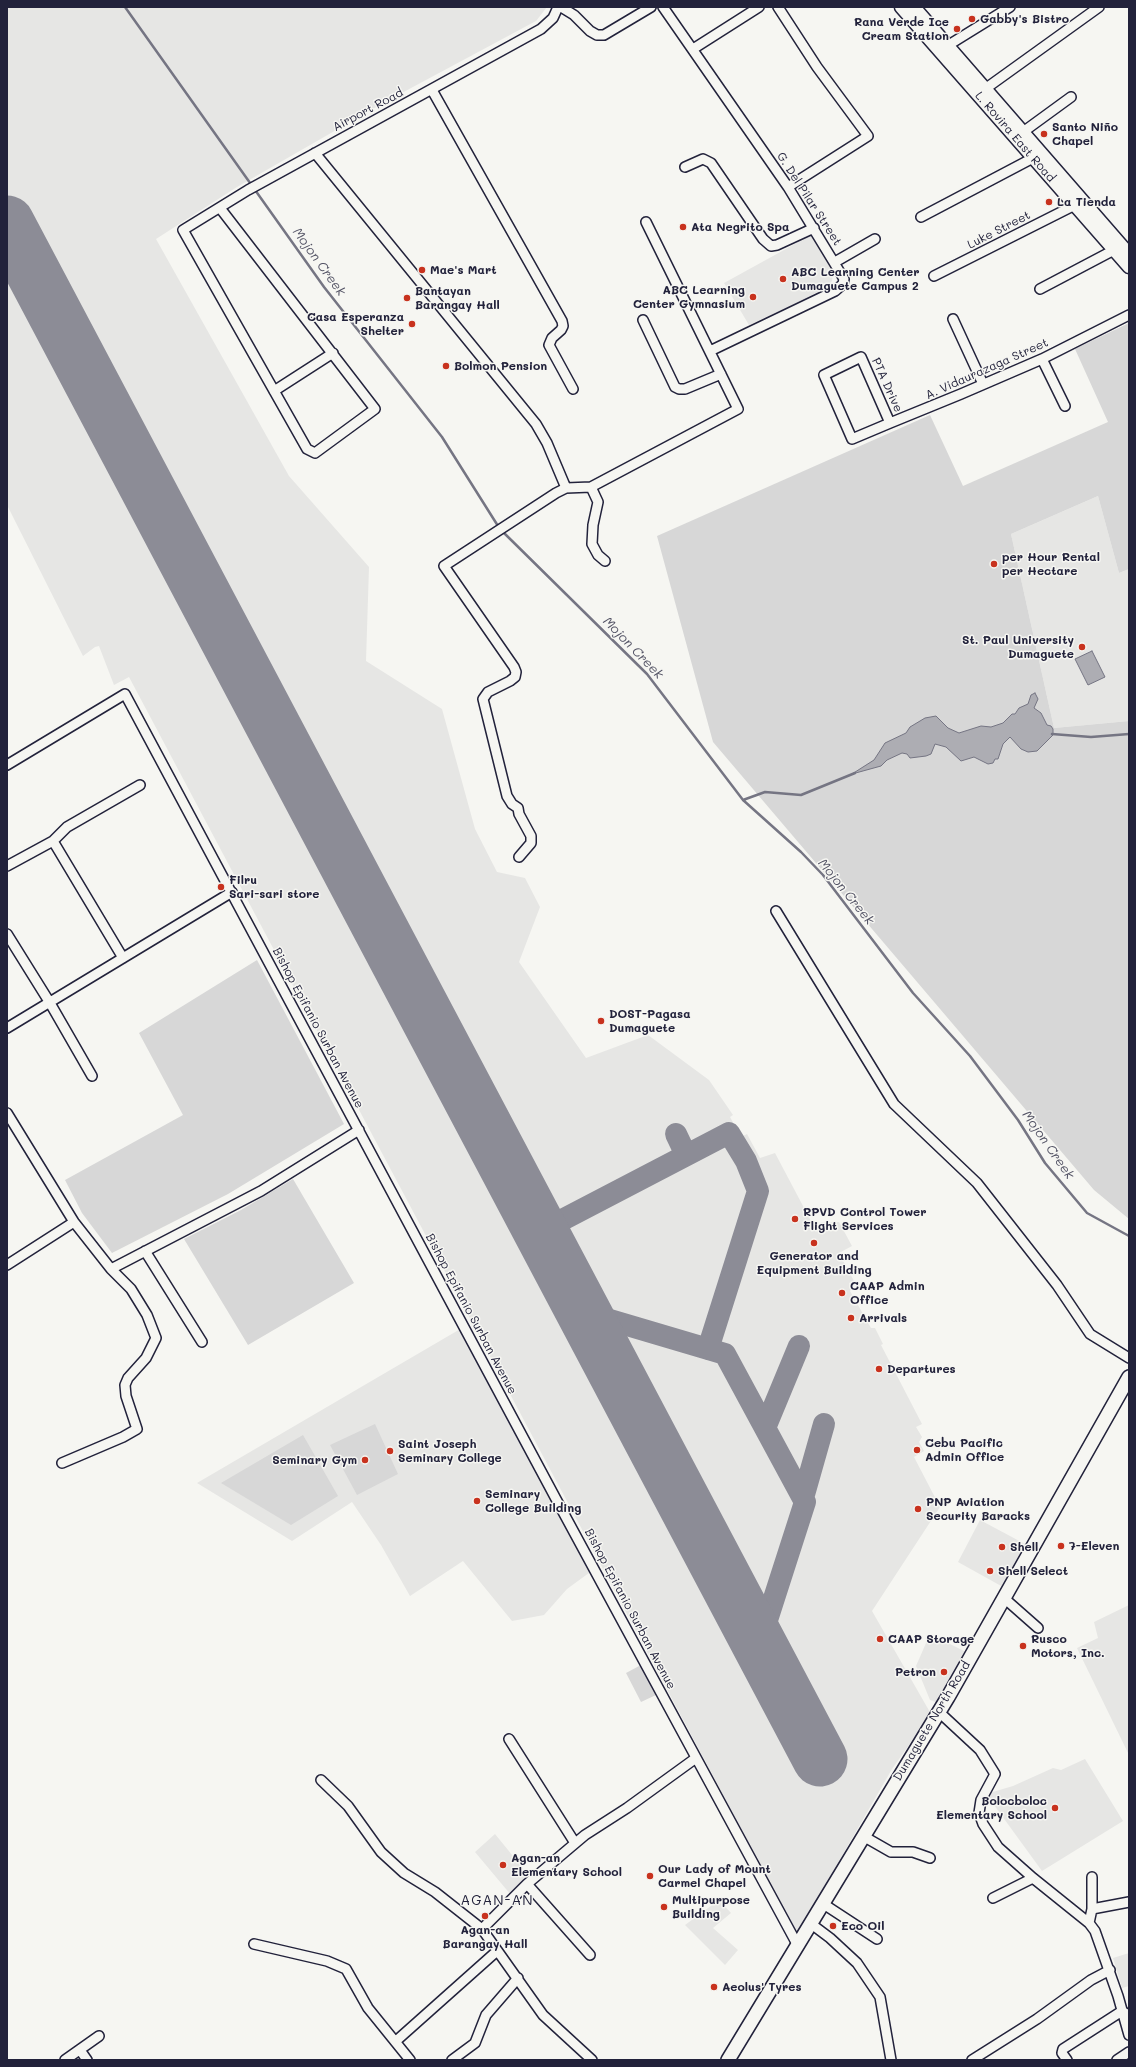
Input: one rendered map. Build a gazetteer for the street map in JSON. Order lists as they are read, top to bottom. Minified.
{"streets":{"highway":["Dumaguete North Road"],"main road":["L. Rovira East Road"],"street":["Airport Road","G. Del Pilar Street","Luke Street","A. Vidaurazaga Street","PTA Drive","Bishop Epifanio Surban Avenue"]},"crossings":[["L. Rovira East Road","Luke Street"],["A. Vidaurazaga Street","PTA Drive"],["Bishop Epifanio Surban Avenue","Dumaguete North Road"]],"districts":["AGAN-AN"],"water":["Mojon Creek"],"places":["Gabby's Bistro","Rana Verde Ice Cream Station","Santo Niño Chapel","La Tienda","Ata Negrito Spa","Mae's Mart","ABC Learning Center Dumaguete Campus 2","ABC Learning Center Gymnasium","Bantayan Barangay Hall","Casa Esperanza Shelter","Bolmon Pension","per Hour Rental per Hectare","St. Paul University Dumaguete","Filru Sari-sari store","DOST-Pagasa Dumaguete","RPVD Control Tower Flight Services","Generator and Equipment Building","CAAP Admin Office","Arrivals","Departures","Cebu Pacific Admin Office","Saint Joseph Seminary College","Seminary Gym","Seminary College Building","PNP Aviation Security Baracks","7-Eleven","Shell","Shell Select","CAAP Storage","Rusco Motors, Inc.","Petron","Bolocboloc Elementary School","Agan-an Elementary School","Our Lady of Mount Carmel Chapel","Multipurpose Building","Agan-an Barangay Hall","Eco Oil","Aeolus' Tyres"]}
